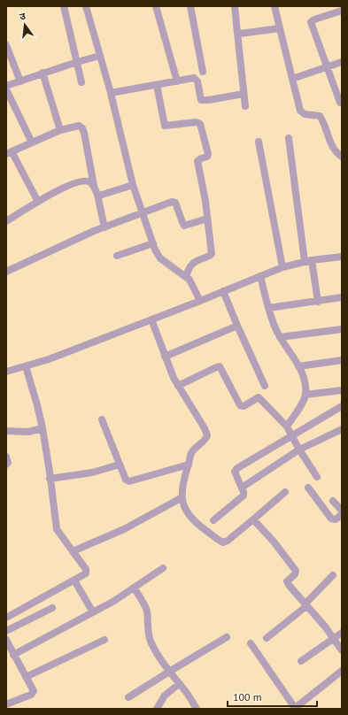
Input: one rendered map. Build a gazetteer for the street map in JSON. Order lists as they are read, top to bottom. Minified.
{"scale_bar":"100 m","north":"top"}
